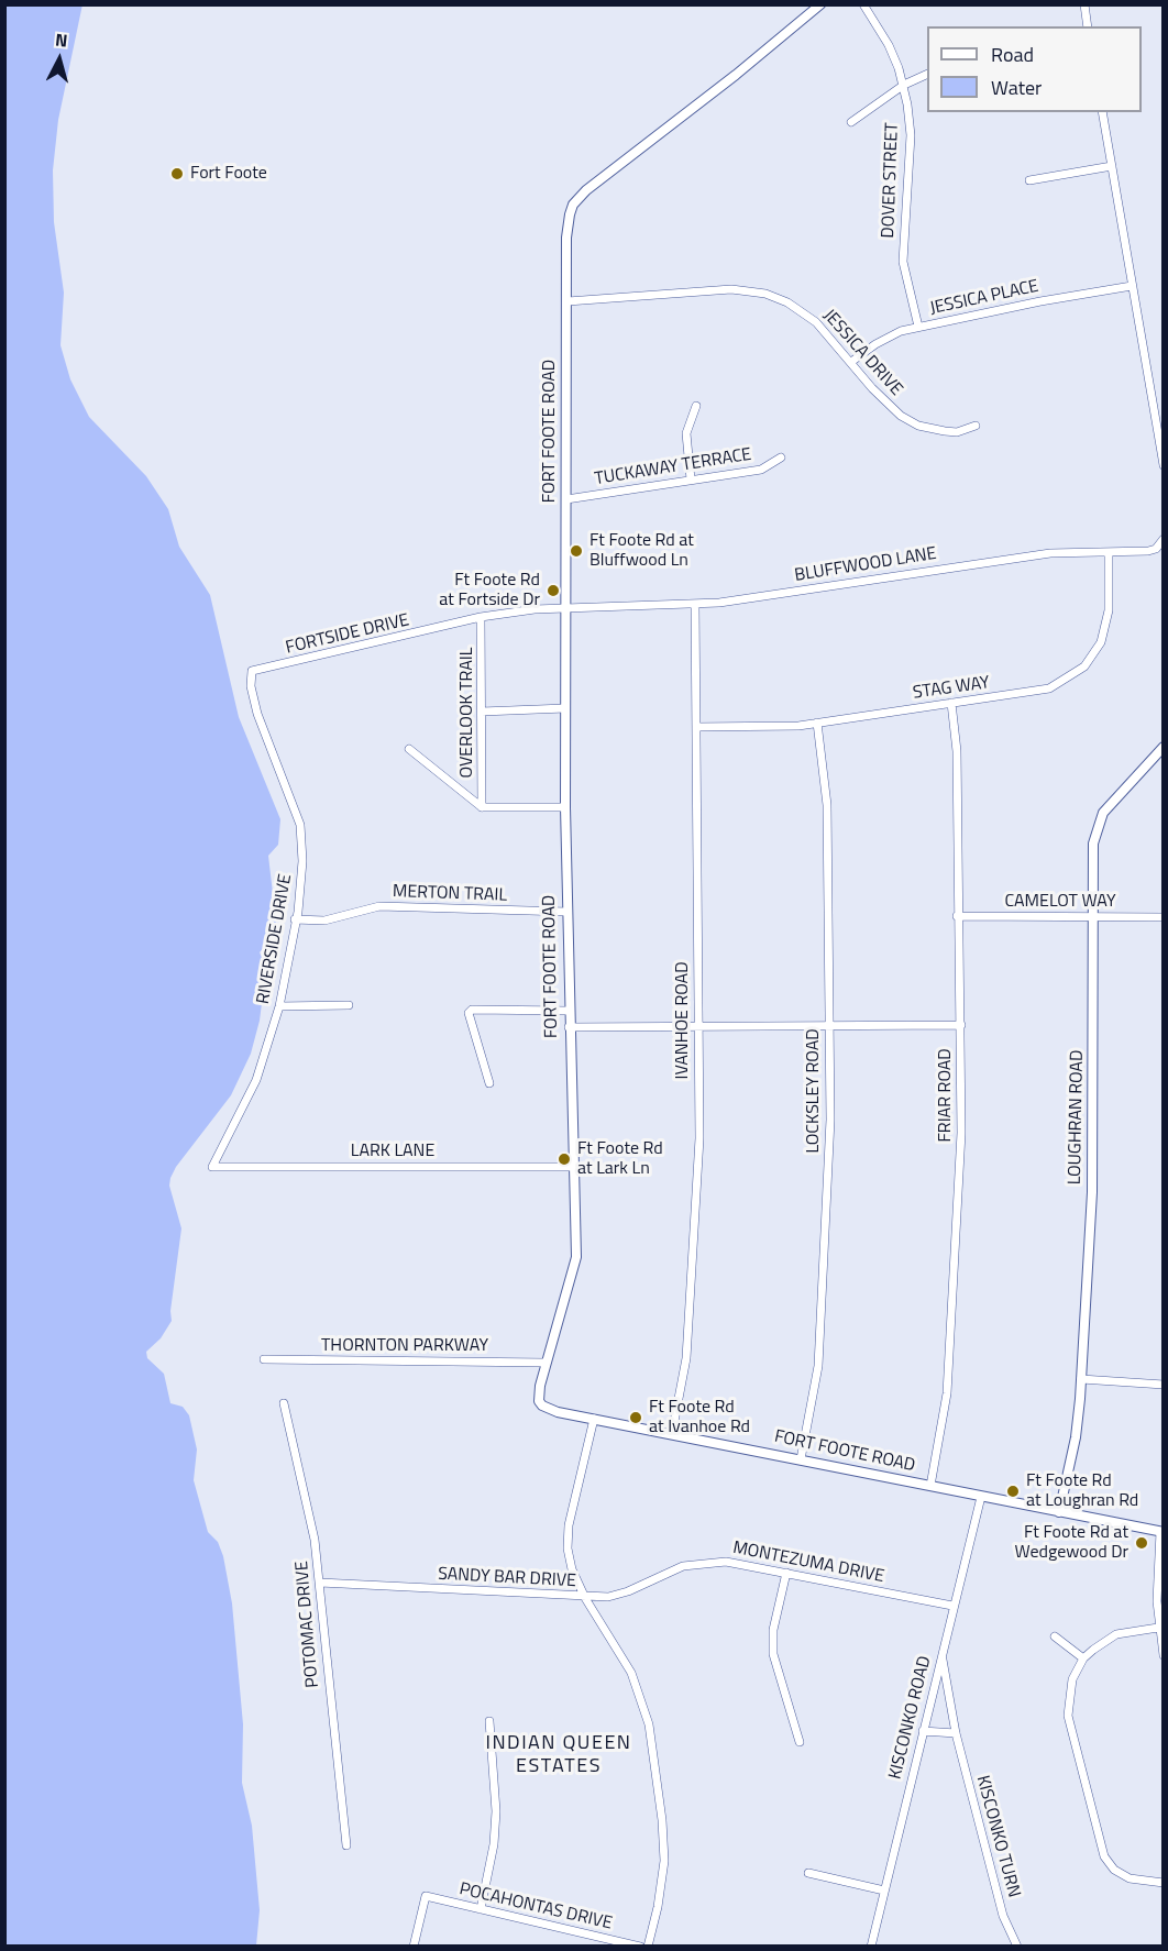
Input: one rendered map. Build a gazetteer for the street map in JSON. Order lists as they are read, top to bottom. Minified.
{"streets":{"street":["DOVER STREET","JESSICA PLACE","JESSICA DRIVE","FORT FOOTE ROAD","TUCKAWAY TERRACE","BLUFFWOOD LANE","FORTSIDE DRIVE","STAG WAY","OVERLOOK TRAIL","MERTON TRAIL","CAMELOT WAY","RIVERSIDE DRIVE","IVANHOE ROAD","LOCKSLEY ROAD","FRIAR ROAD","LOUGHRAN ROAD","LARK LANE","THORNTON PARKWAY","MONTEZUMA DRIVE","SANDY BAR DRIVE","POTOMAC DRIVE","KISCONKO ROAD","KISCONKO TURN","POCAHONTAS DRIVE"]},"crossings":[["DOVER STREET","JESSICA PLACE"],["JESSICA PLACE","JESSICA DRIVE"],["JESSICA DRIVE","FORT FOOTE ROAD"],["FORT FOOTE ROAD","TUCKAWAY TERRACE"],["FORT FOOTE ROAD","BLUFFWOOD LANE"],["FORT FOOTE ROAD","FORTSIDE DRIVE"],["FORT FOOTE ROAD","MERTON TRAIL"],["FORT FOOTE ROAD","IVANHOE ROAD"],["FORT FOOTE ROAD","LOCKSLEY ROAD"],["FORT FOOTE ROAD","FRIAR ROAD"],["FORT FOOTE ROAD","LOUGHRAN ROAD"],["FORT FOOTE ROAD","LARK LANE"],["FORT FOOTE ROAD","THORNTON PARKWAY"],["FORT FOOTE ROAD","SANDY BAR DRIVE"],["FORT FOOTE ROAD","KISCONKO ROAD"],["BLUFFWOOD LANE","FORTSIDE DRIVE"],["BLUFFWOOD LANE","STAG WAY"],["BLUFFWOOD LANE","IVANHOE ROAD"],["FORTSIDE DRIVE","OVERLOOK TRAIL"],["FORTSIDE DRIVE","RIVERSIDE DRIVE"],["STAG WAY","IVANHOE ROAD"],["STAG WAY","LOCKSLEY ROAD"],["STAG WAY","FRIAR ROAD"],["MERTON TRAIL","RIVERSIDE DRIVE"],["CAMELOT WAY","FRIAR ROAD"],["CAMELOT WAY","LOUGHRAN ROAD"],["RIVERSIDE DRIVE","LARK LANE"],["MONTEZUMA DRIVE","SANDY BAR DRIVE"],["MONTEZUMA DRIVE","KISCONKO ROAD"],["SANDY BAR DRIVE","POTOMAC DRIVE"],["KISCONKO ROAD","KISCONKO TURN"]],"districts":["INDIAN QUEEN ESTATES"],"places":["Fort Foote","Ft Foote Rd at Bluffwood Ln","Ft Foote Rd at Fortside Dr","Ft Foote Rd at Lark Ln","Ft Foote Rd at Ivanhoe Rd","Ft Foote Rd at Loughran Rd","Ft Foote Rd at Wedgewood Dr"],"legend":["Road","Water"],"north":"top"}
